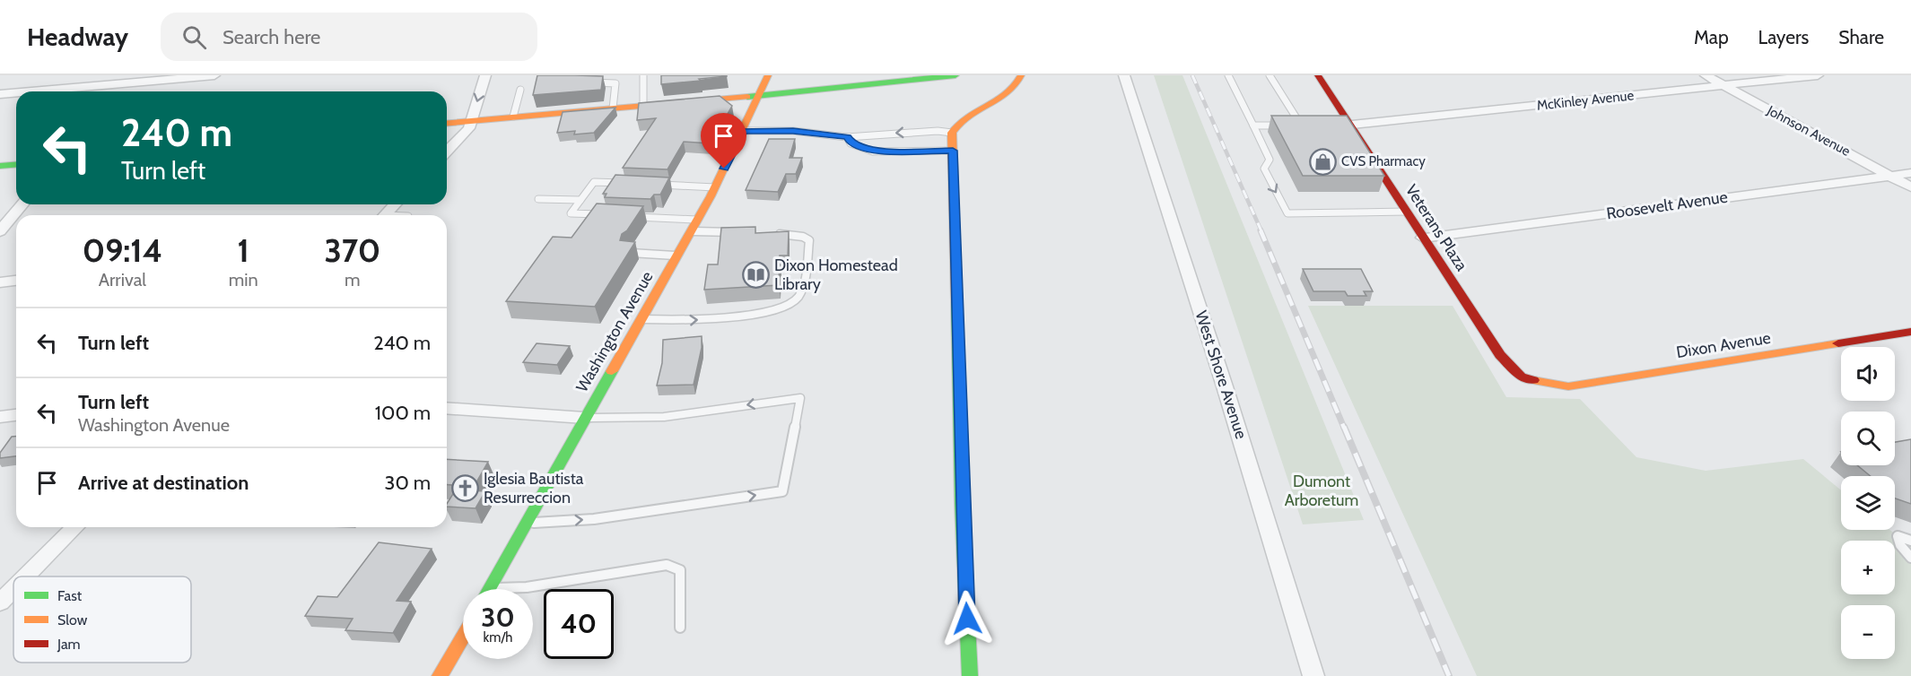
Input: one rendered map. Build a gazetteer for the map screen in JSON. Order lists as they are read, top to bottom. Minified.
{"streets":{"street":["McKinley Avenue","Johnson Avenue","Roosevelt Avenue","Veterans Plaza","Washington Avenue","Dixon Avenue","West Shore Avenue"]},"crossings":[["McKinley Avenue","Johnson Avenue"],["McKinley Avenue","Veterans Plaza"],["Johnson Avenue","Roosevelt Avenue"],["Roosevelt Avenue","Veterans Plaza"],["Veterans Plaza","Dixon Avenue"]],"parks":["Dumont Arboretum"],"places":{"shop":["CVS Pharmacy"],"library":["Dixon Homestead Library"],"church":["Iglesia Bautista Resurreccion"]},"legend":["Fast","Slow","Jam"],"page":{"header":"Headway","search":"Search here","nav":["Map","Layers","Share"],"turn":["240 m","Turn left"],"eta":["09:14","Arrival","1","min","370","m"],"list":[{"name":"Turn left","value":"240 m"},{"name":"Turn left","note":"Washington Avenue","value":"100 m"},{"name":"Arrive at destination","value":"30 m"}],"map_buttons":["+","−"],"speed":"30 km/h","limit":"40"}}
